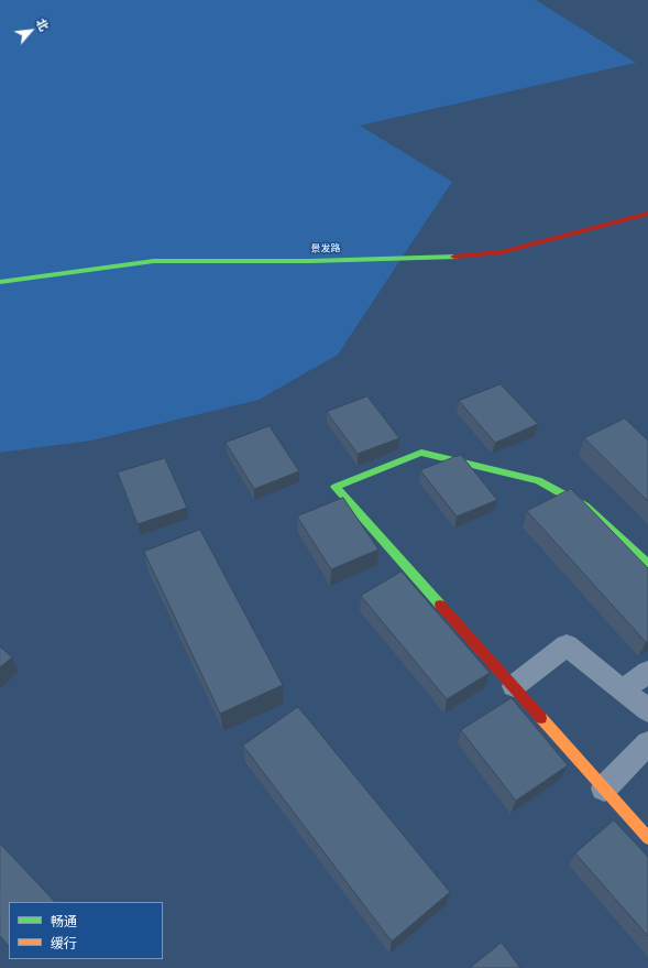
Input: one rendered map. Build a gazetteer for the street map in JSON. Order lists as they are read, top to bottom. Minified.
{"streets":{"street":["景发路"]},"legend":["畅通","缓行"],"north":"top right"}
